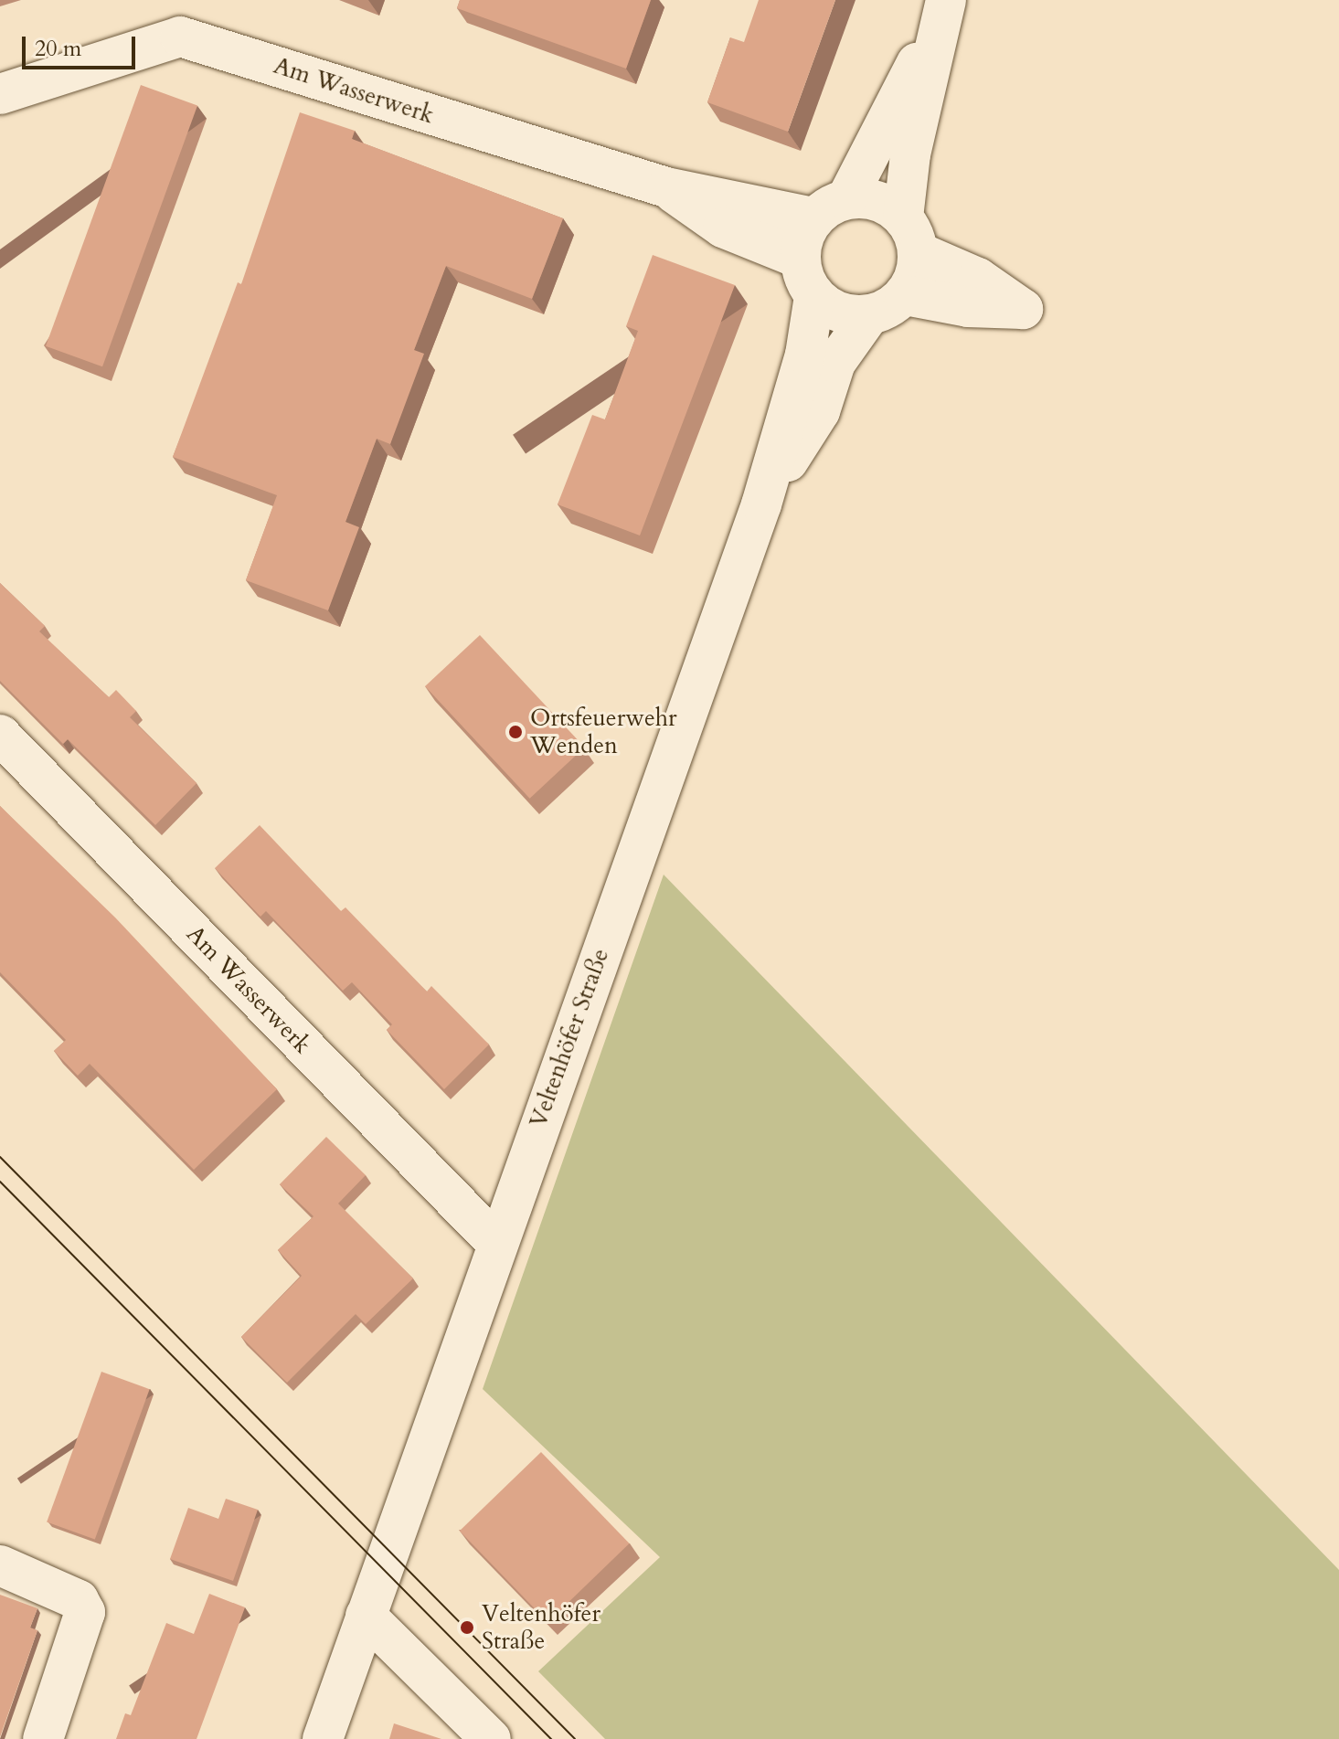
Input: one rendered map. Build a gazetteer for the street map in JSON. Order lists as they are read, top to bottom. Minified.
{"streets":{"street":["Am Wasserwerk","Veltenhöfer Straße"]},"crossings":[["Am Wasserwerk","Veltenhöfer Straße"]],"places":["Ortsfeuerwehr Wenden","Veltenhöfer Straße"],"scale_bar":"20 m"}
